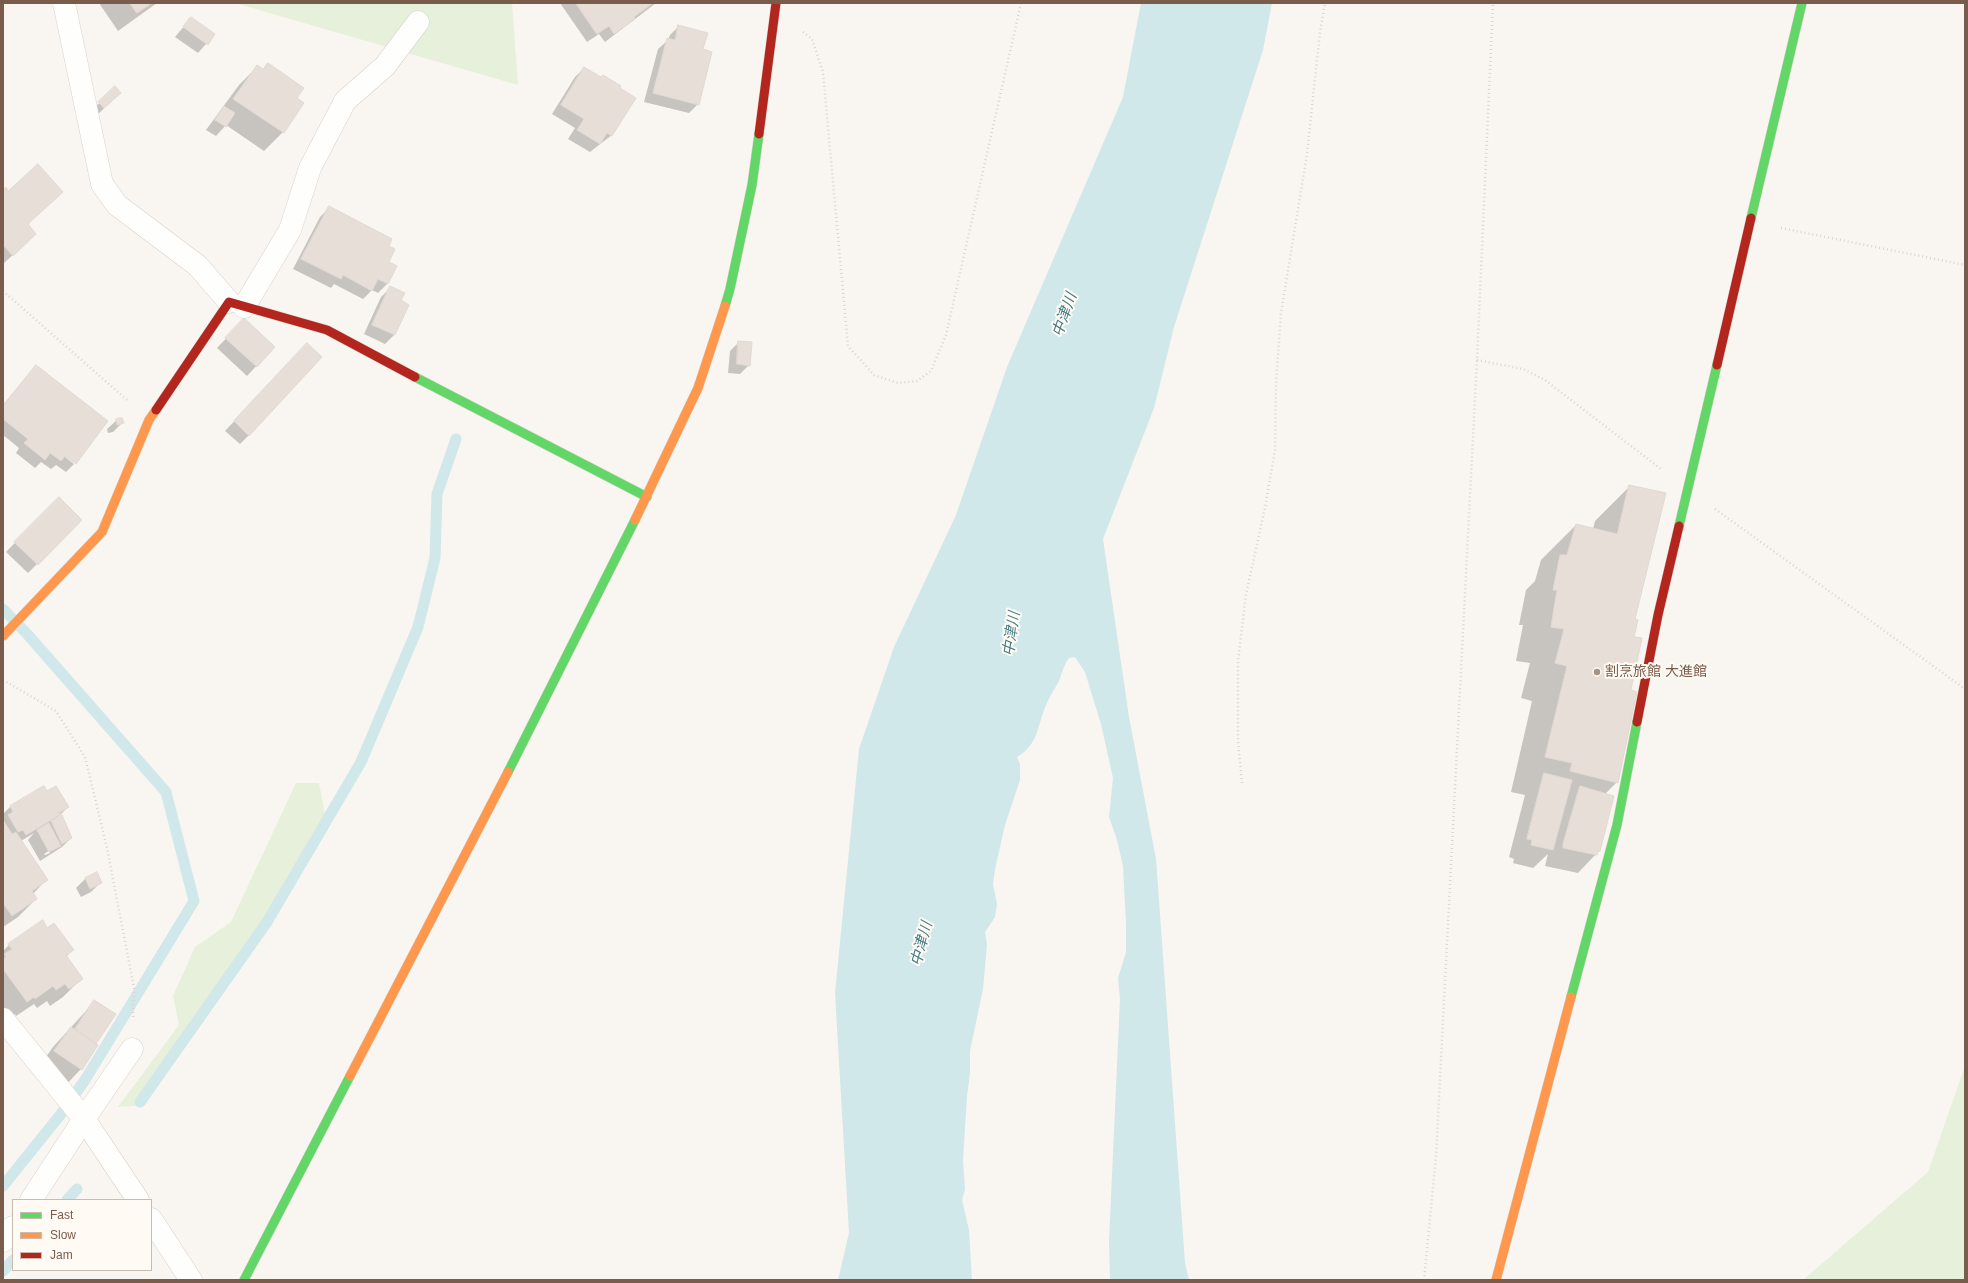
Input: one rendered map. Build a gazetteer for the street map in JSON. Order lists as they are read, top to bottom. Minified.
{"water":["中津川"],"places":["割烹旅館 大進館"],"legend":["Fast","Slow","Jam"]}
